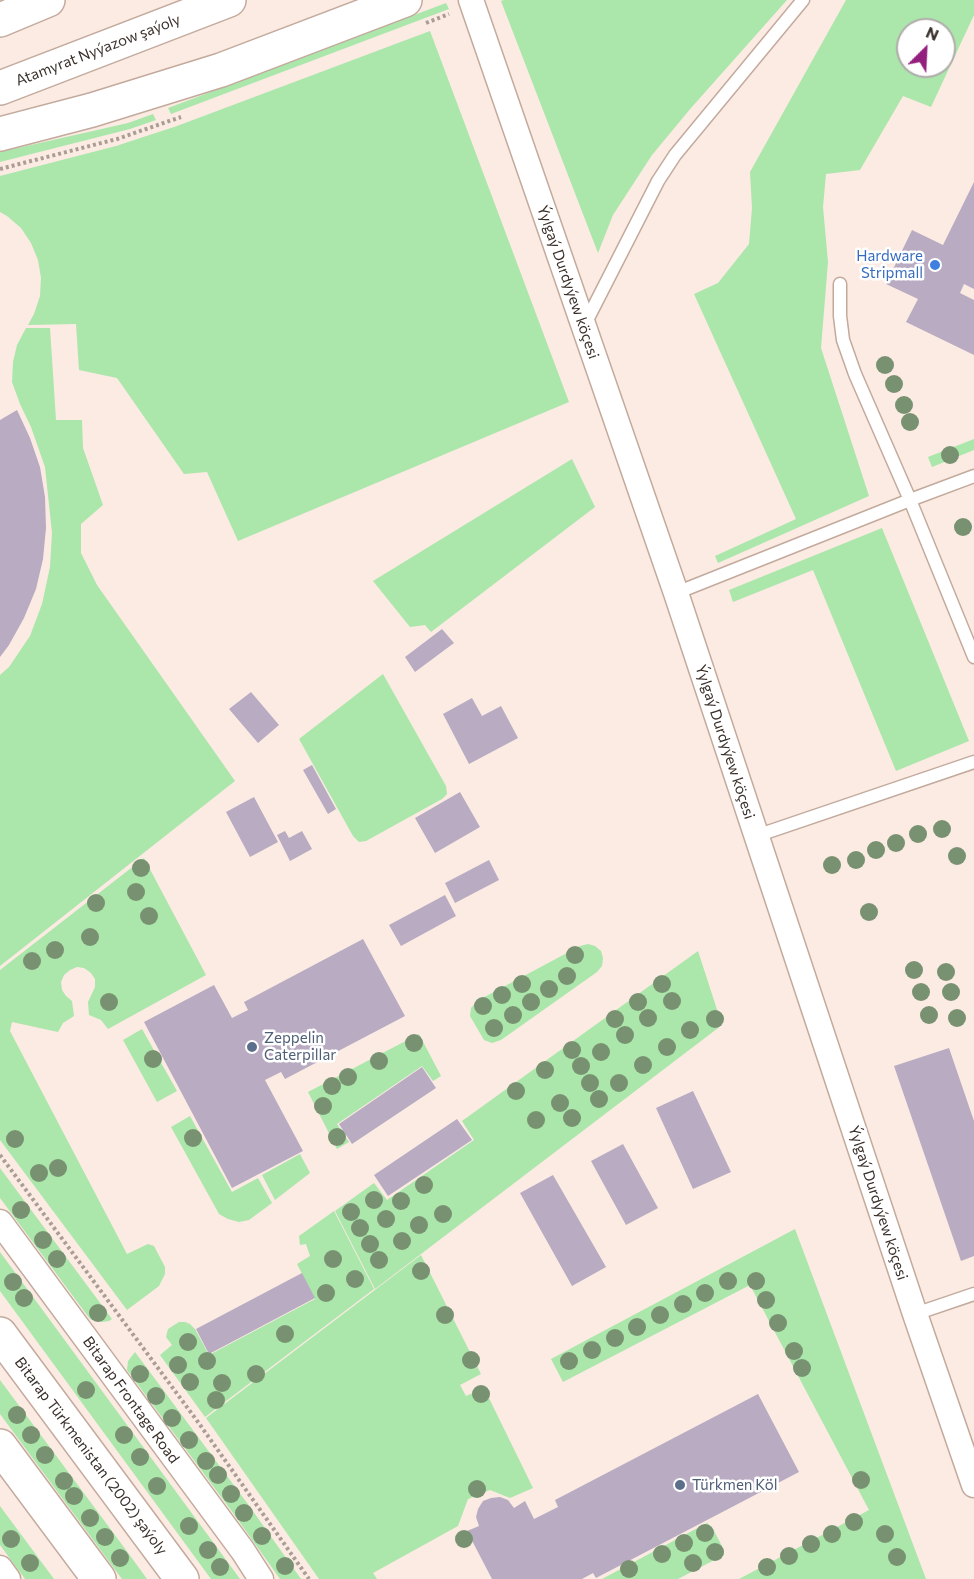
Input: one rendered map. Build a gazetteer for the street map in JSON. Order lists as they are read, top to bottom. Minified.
{"streets":{"main road":["Atamyrat Nyýazow şaýoly","Bitarap Türkmenistan (2002) şaýoly"],"street":["Ýylgaý Durdyýew köçesi","Bitarap Frontage Road"]},"places":["Hardware Stripmall","Zeppelin Caterpillar","Türkmen Köl"],"north":"top right"}
